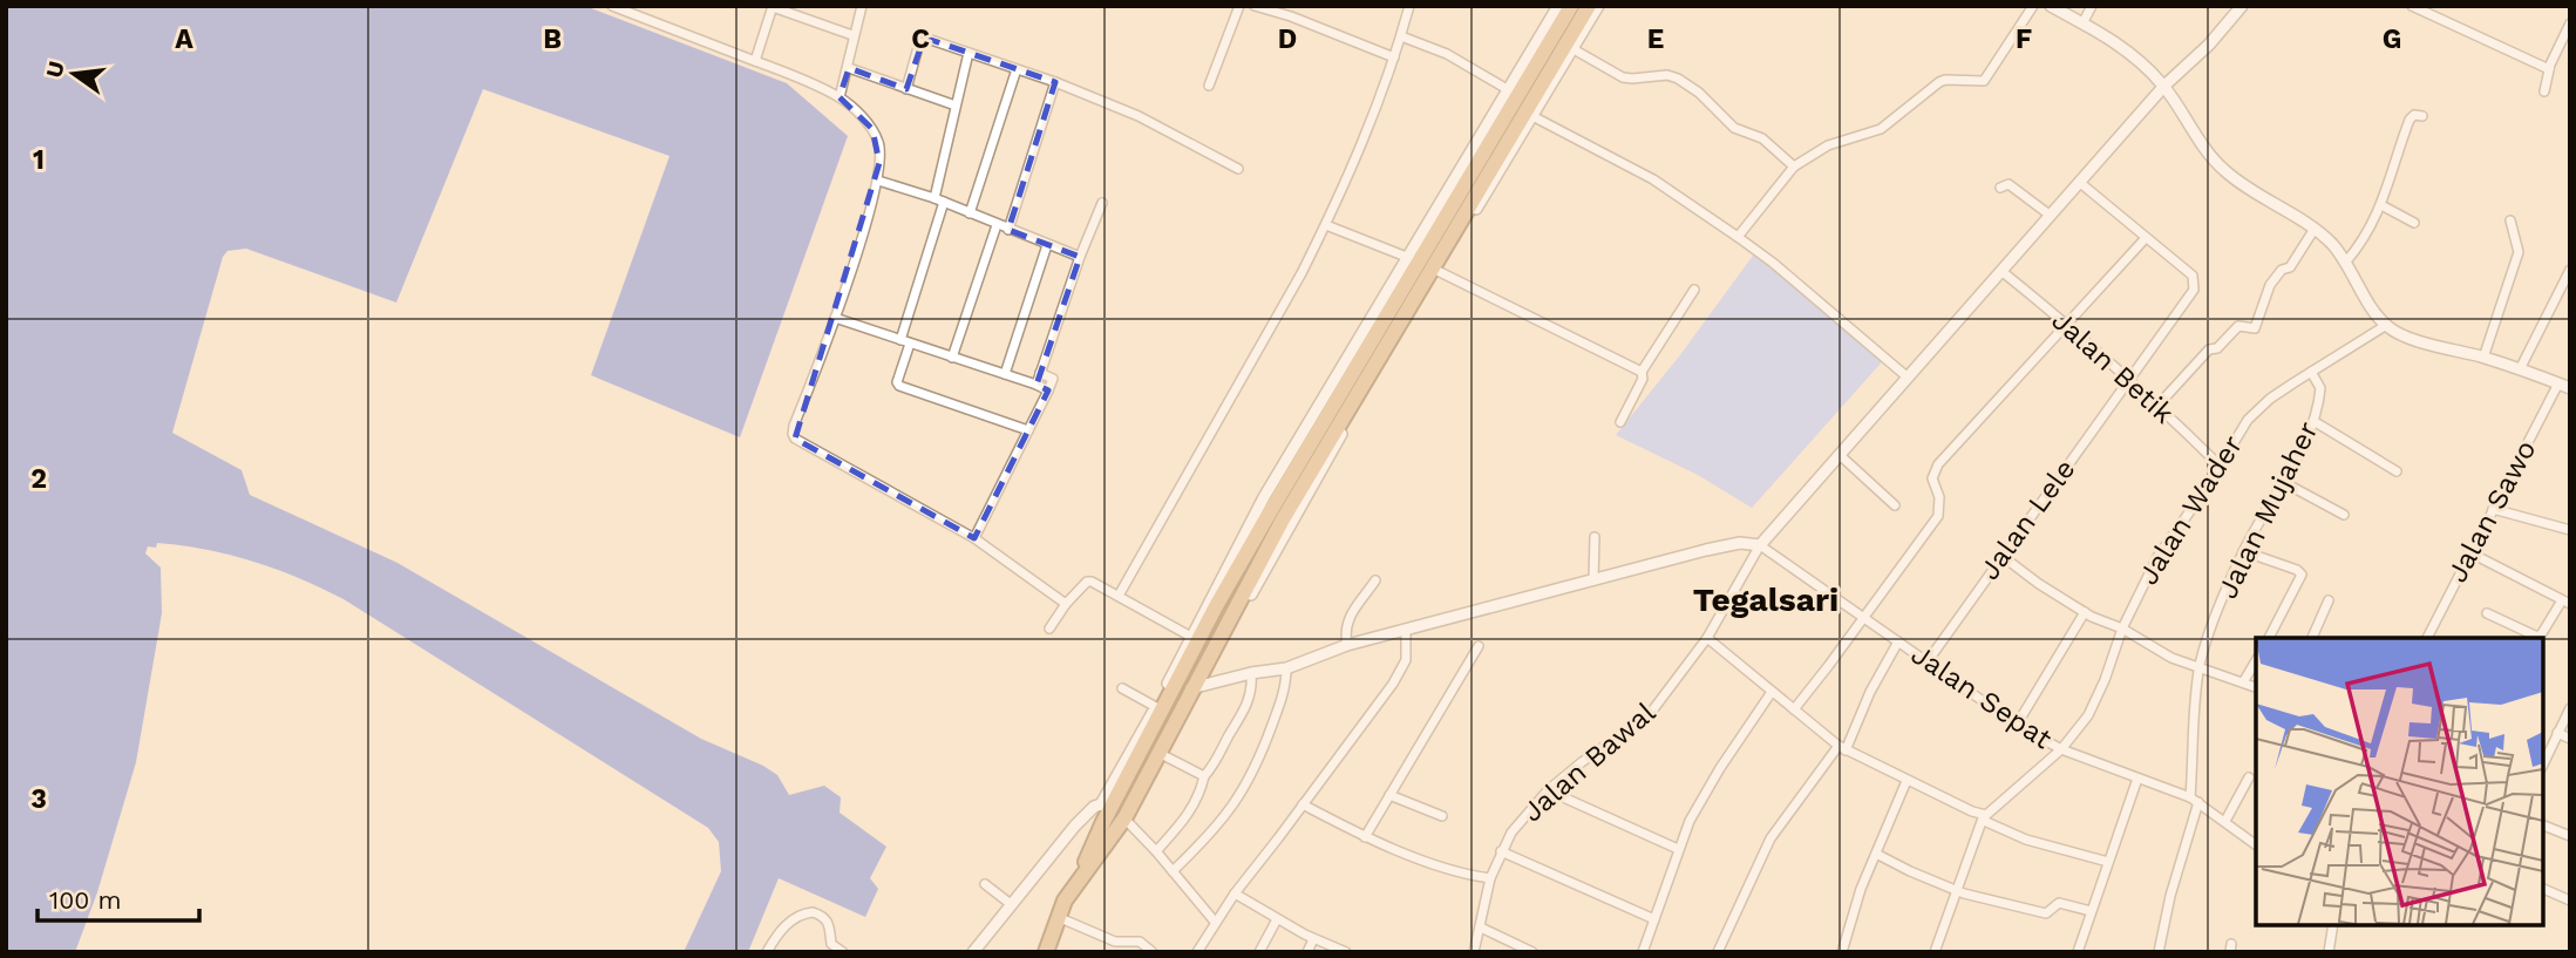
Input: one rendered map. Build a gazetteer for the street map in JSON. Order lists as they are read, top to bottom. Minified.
{"streets":{"street":["Jalan Betik","Jalan Wader","Jalan Mujaher","Jalan Sawo","Jalan Lele","Jalan Sepat","Jalan Bawal"]},"crossings":[["Jalan Betik","Jalan Wader"],["Jalan Betik","Jalan Lele"],["Jalan Wader","Jalan Mujaher"],["Jalan Wader","Jalan Sepat"],["Jalan Mujaher","Jalan Sepat"],["Jalan Lele","Jalan Sepat"],["Jalan Sepat","Jalan Bawal"]],"districts":["Tegalsari"],"scale_bar":"100 m","north":"left","grid":{"columns":["A","B","C","D","E","F","G"],"rows":["1","2","3"]}}
